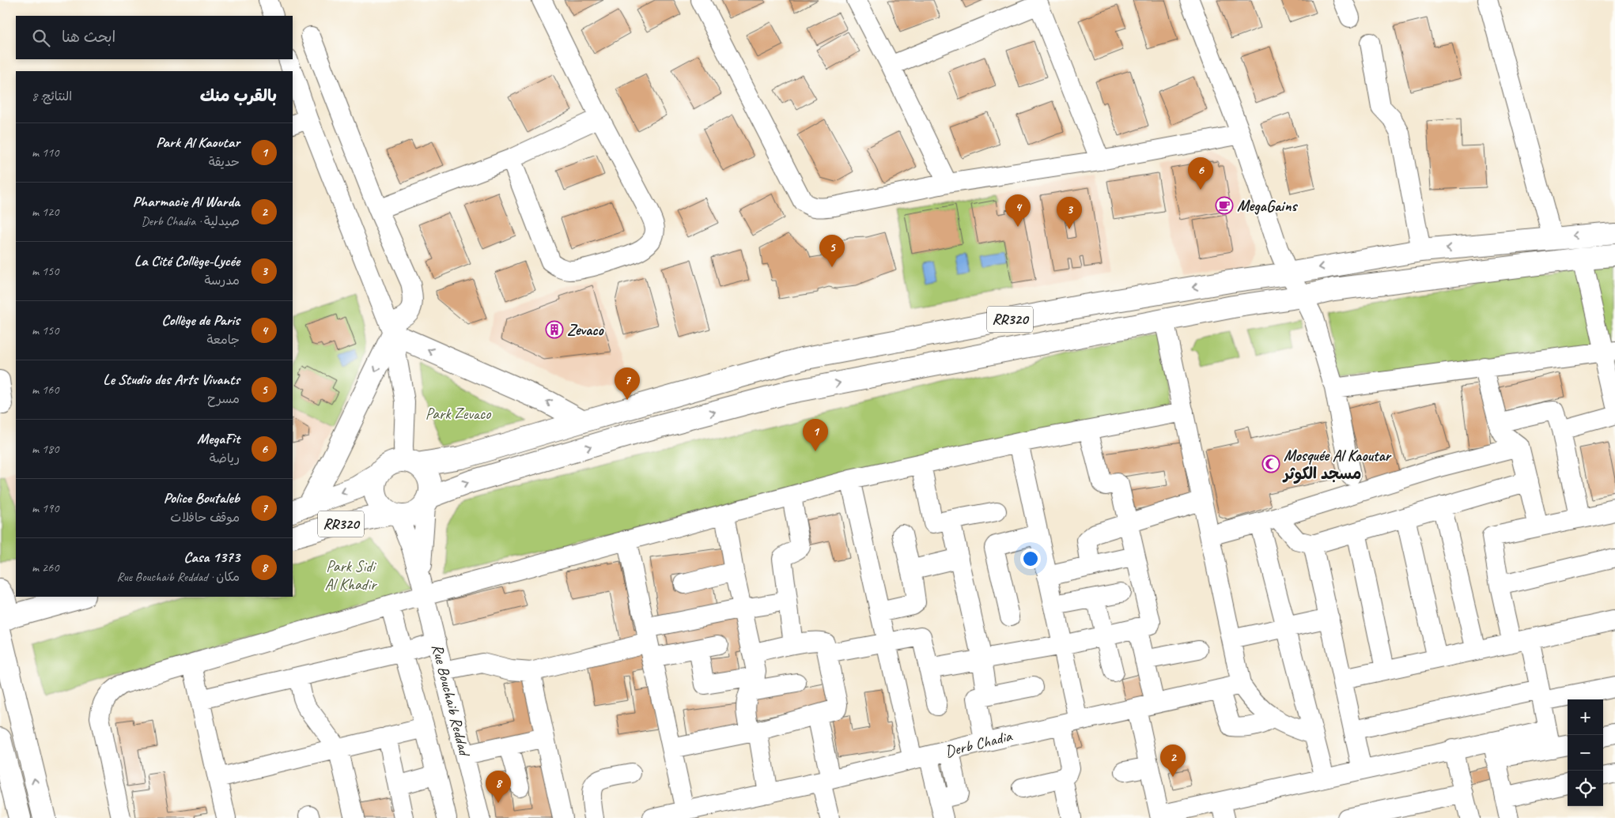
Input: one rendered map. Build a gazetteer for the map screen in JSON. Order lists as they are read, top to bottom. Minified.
{"streets":{"main road":["RR320"],"street":["Rue Bouchaib Reddad","Derb Chadia"]},"crossings":[["RR320","Rue Bouchaib Reddad"]],"parks":["Park Zevaco","Park Sidi Al Khadir"],"places":{"cafe":["MegaGains"],"building":["Zevaco"],"mosque":["Mosquée Al Kaoutar مسجد الكوثر"]},"page":{"search":"ابحث هنا","heading":["بالقرب منك","النتائج: 8"],"list":[{"mark":"1","name":"Park Al Kaoutar","note":"حديقة","value":"110 m"},{"mark":"2","name":"Pharmacie Al Warda","note":"صيدلية · Derb Chadia","value":"120 m"},{"mark":"3","name":"La Cité Collège-Lycée","note":"مدرسة","value":"150 m"},{"mark":"4","name":"Collège de Paris","note":"جامعة","value":"150 m"},{"mark":"5","name":"Le Studio des Arts Vivants","note":"مسرح","value":"160 m"},{"mark":"6","name":"MegaFit","note":"رياضة","value":"180 m"},{"mark":"7","name":"Police Boutaleb","note":"موقف حافلات","value":"190 m"},{"mark":"8","name":"Casa 1373","note":"مكان · Rue Bouchaib Reddad","value":"260 m"}],"pins":["6","4","3","5","7","1","2","8"],"map_buttons":["+","−"]}}
